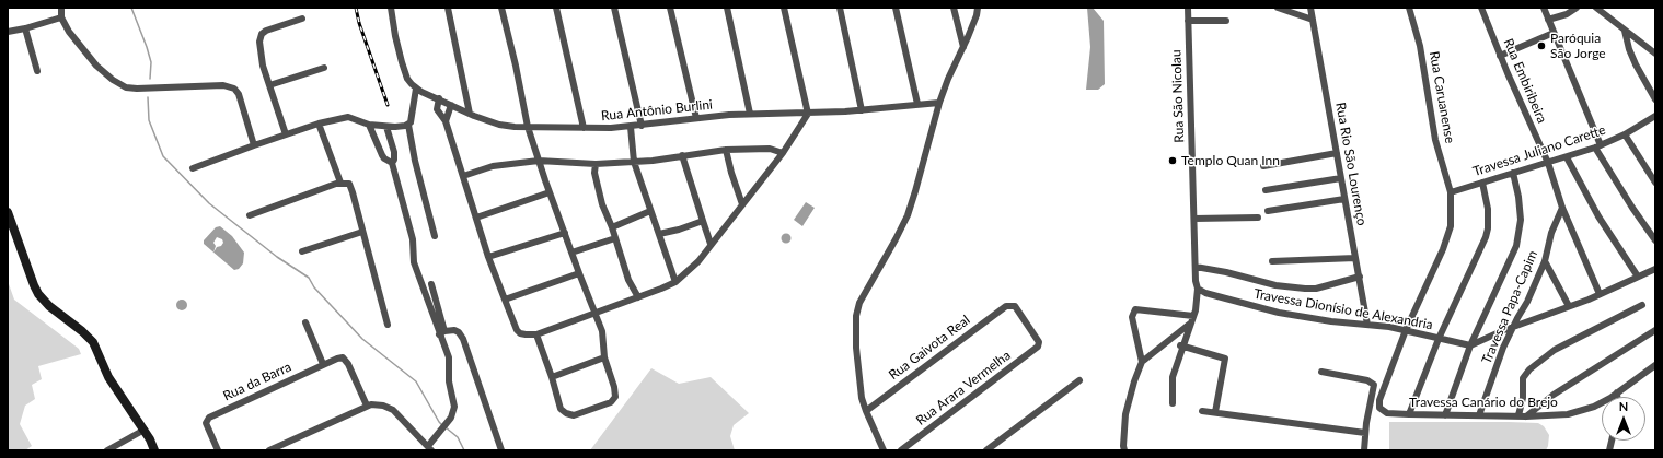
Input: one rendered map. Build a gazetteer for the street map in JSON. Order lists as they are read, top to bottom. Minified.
{"streets":{"street":["Rua Embiribeira","Rua São Nicolau","Rua Caruanense","Rua Antônio Burlini","Travessa Juliano Carette","Rua Rio São Lourenço","Travessa Papa-Capim","Travessa Dionísio de Alexandria","Rua Gaivota Real","Rua da Barra","Rua Arara Vermelha","Travessa Canário do Brejo"]},"crossings":[["Rua Embiribeira","Travessa Juliano Carette"],["Rua Embiribeira","Travessa Papa-Capim"],["Rua São Nicolau","Travessa Dionísio de Alexandria"],["Rua Caruanense","Travessa Juliano Carette"],["Rua Caruanense","Travessa Dionísio de Alexandria"],["Rua Caruanense","Travessa Canário do Brejo"],["Rua Rio São Lourenço","Travessa Dionísio de Alexandria"],["Travessa Papa-Capim","Travessa Canário do Brejo"],["Rua Gaivota Real","Rua Arara Vermelha"]],"places":["Paróquia São Jorge","Templo Quan Inn"],"north":"top"}
